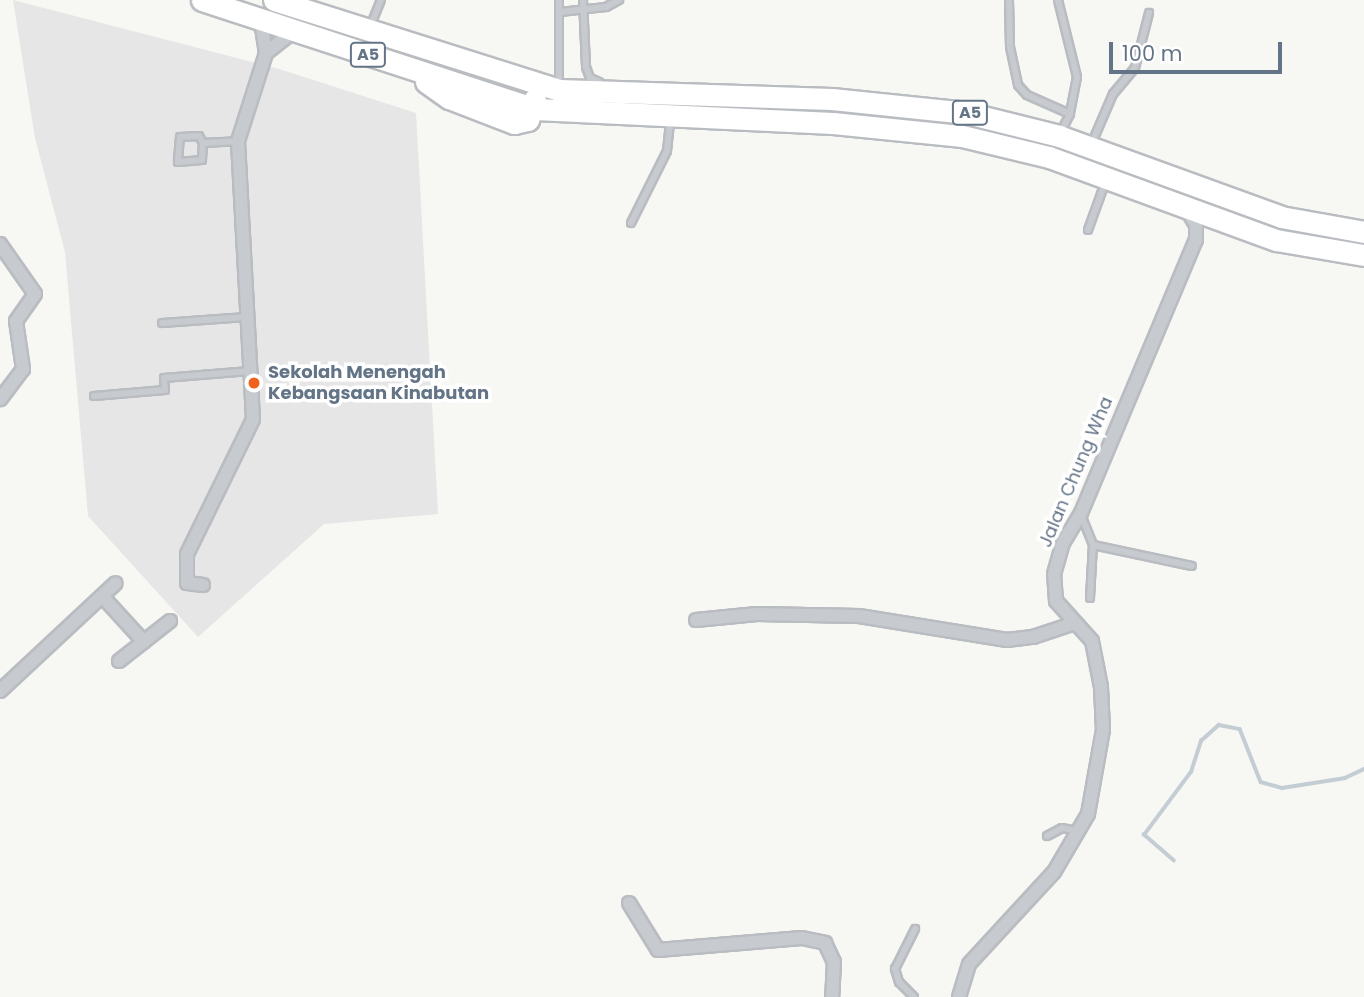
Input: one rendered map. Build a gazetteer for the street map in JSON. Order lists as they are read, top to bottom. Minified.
{"streets":{"highway":["A5"],"street":["Jalan Chung Wha"]},"crossings":[["A5","Jalan Chung Wha"]],"places":["Sekolah Menengah Kebangsaan Kinabutan"],"scale_bar":"100 m"}
